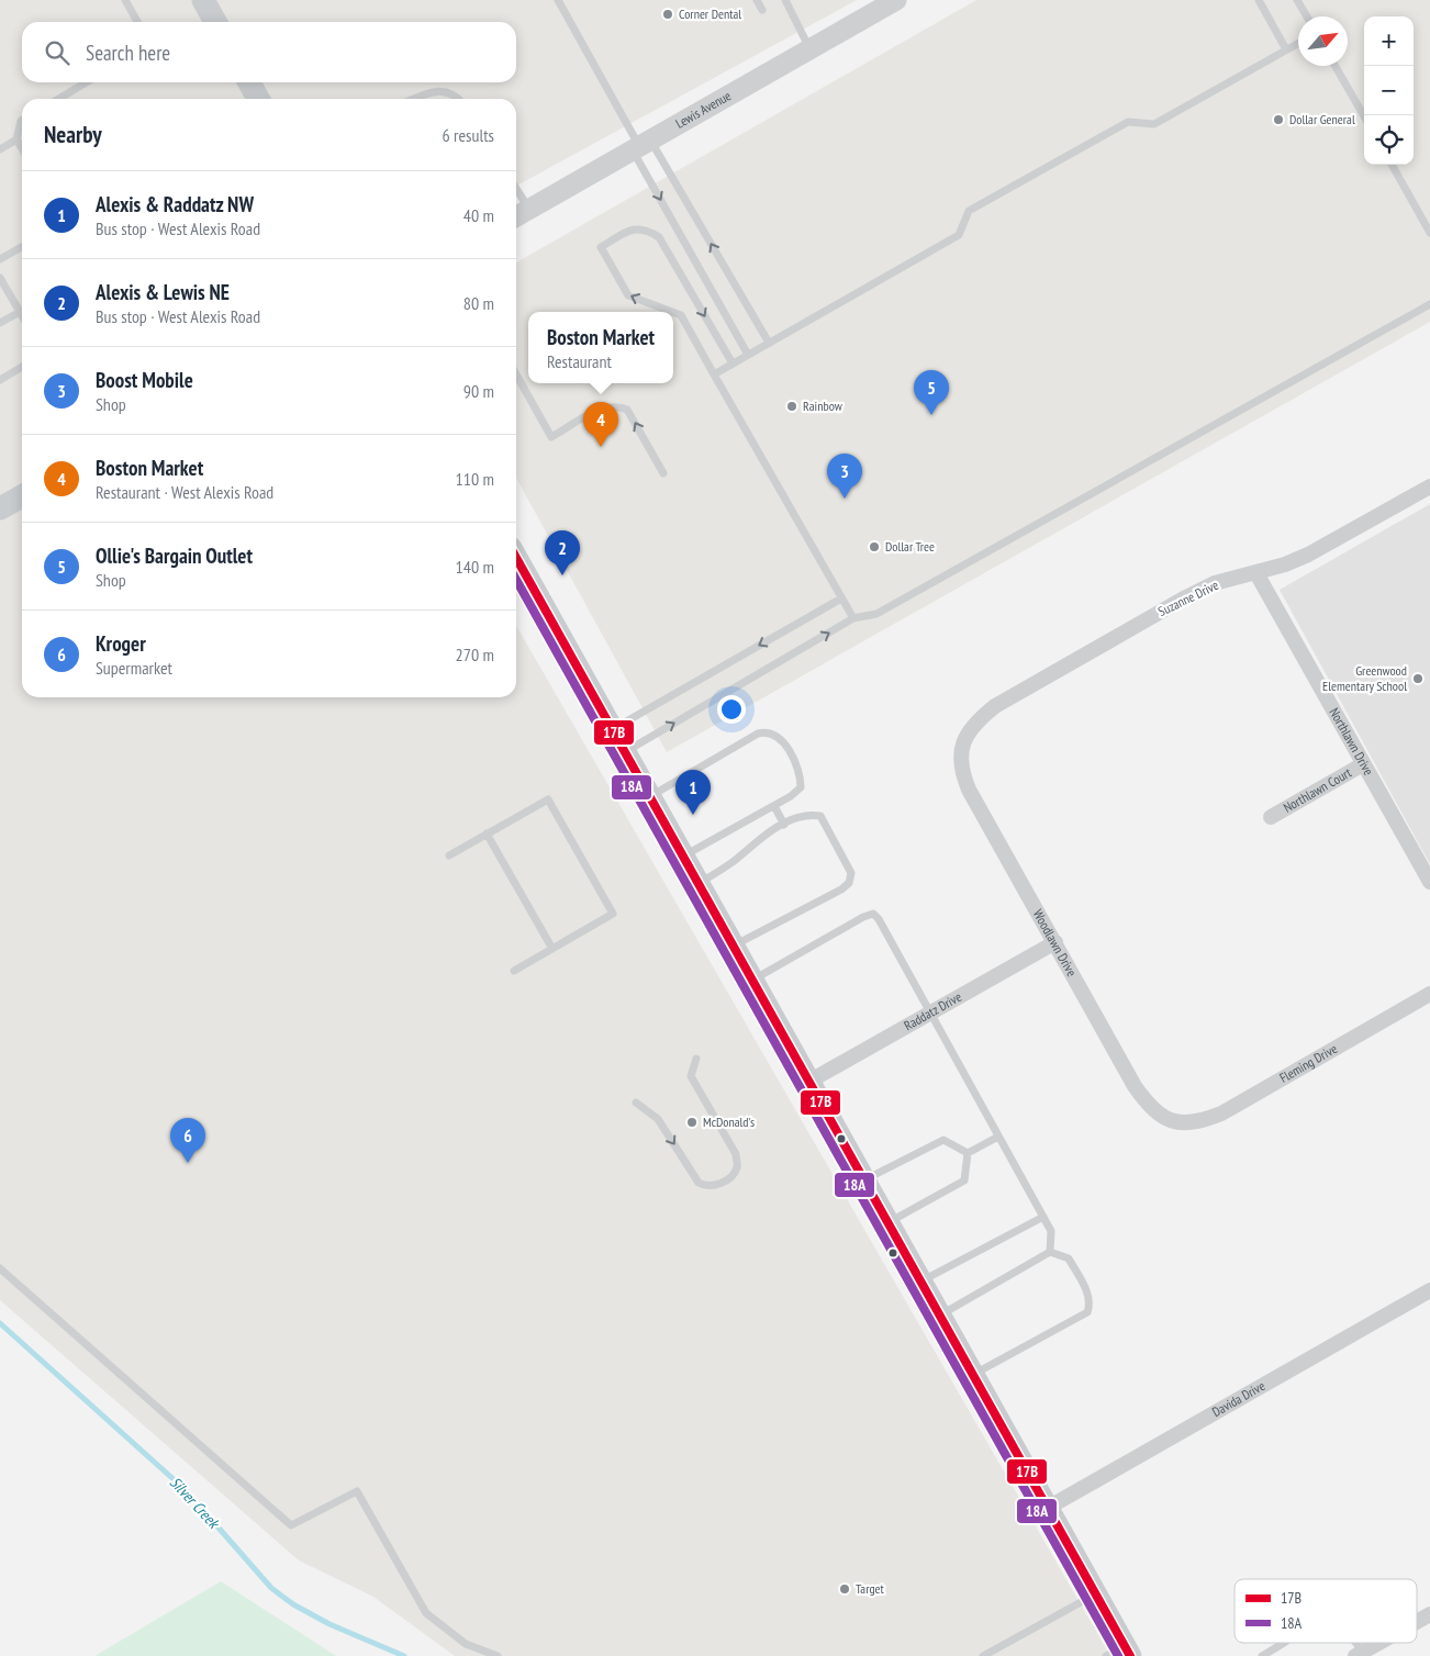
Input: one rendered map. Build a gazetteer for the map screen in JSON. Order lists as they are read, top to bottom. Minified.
{"streets":{"main road":["Lewis Avenue"],"street":["Suzanne Drive","Northlawn Drive","Northlawn Court","Woodlawn Drive","Raddatz Drive","Fleming Drive","Davida Drive"]},"crossings":[["Suzanne Drive","Northlawn Drive"],["Suzanne Drive","Woodlawn Drive"],["Northlawn Drive","Northlawn Court"],["Woodlawn Drive","Raddatz Drive"],["Woodlawn Drive","Fleming Drive"]],"water":["Silver Creek"],"places":["Corner Dental","Dollar General","Rainbow","Dollar Tree","Greenwood Elementary School","McDonald's","Target"],"lines":["transit line 17B","transit line 18A"],"legend":["17B","18A"],"north":"top right","page":{"map_buttons":["+","−"],"search":"Search here","heading":["Nearby","6 results"],"list":[{"mark":"1","name":"Alexis & Raddatz NW","note":"Bus stop · West Alexis Road","value":"40 m"},{"mark":"2","name":"Alexis & Lewis NE","note":"Bus stop · West Alexis Road","value":"80 m"},{"mark":"3","name":"Boost Mobile","note":"Shop","value":"90 m"},{"mark":"4","name":"Boston Market","note":"Restaurant · West Alexis Road","value":"110 m"},{"mark":"5","name":"Ollie's Bargain Outlet","note":"Shop","value":"140 m"},{"mark":"6","name":"Kroger","note":"Supermarket","value":"270 m"}],"popup":["Boston Market","Restaurant"],"pins":["5","4","3","2","1","6"]}}
